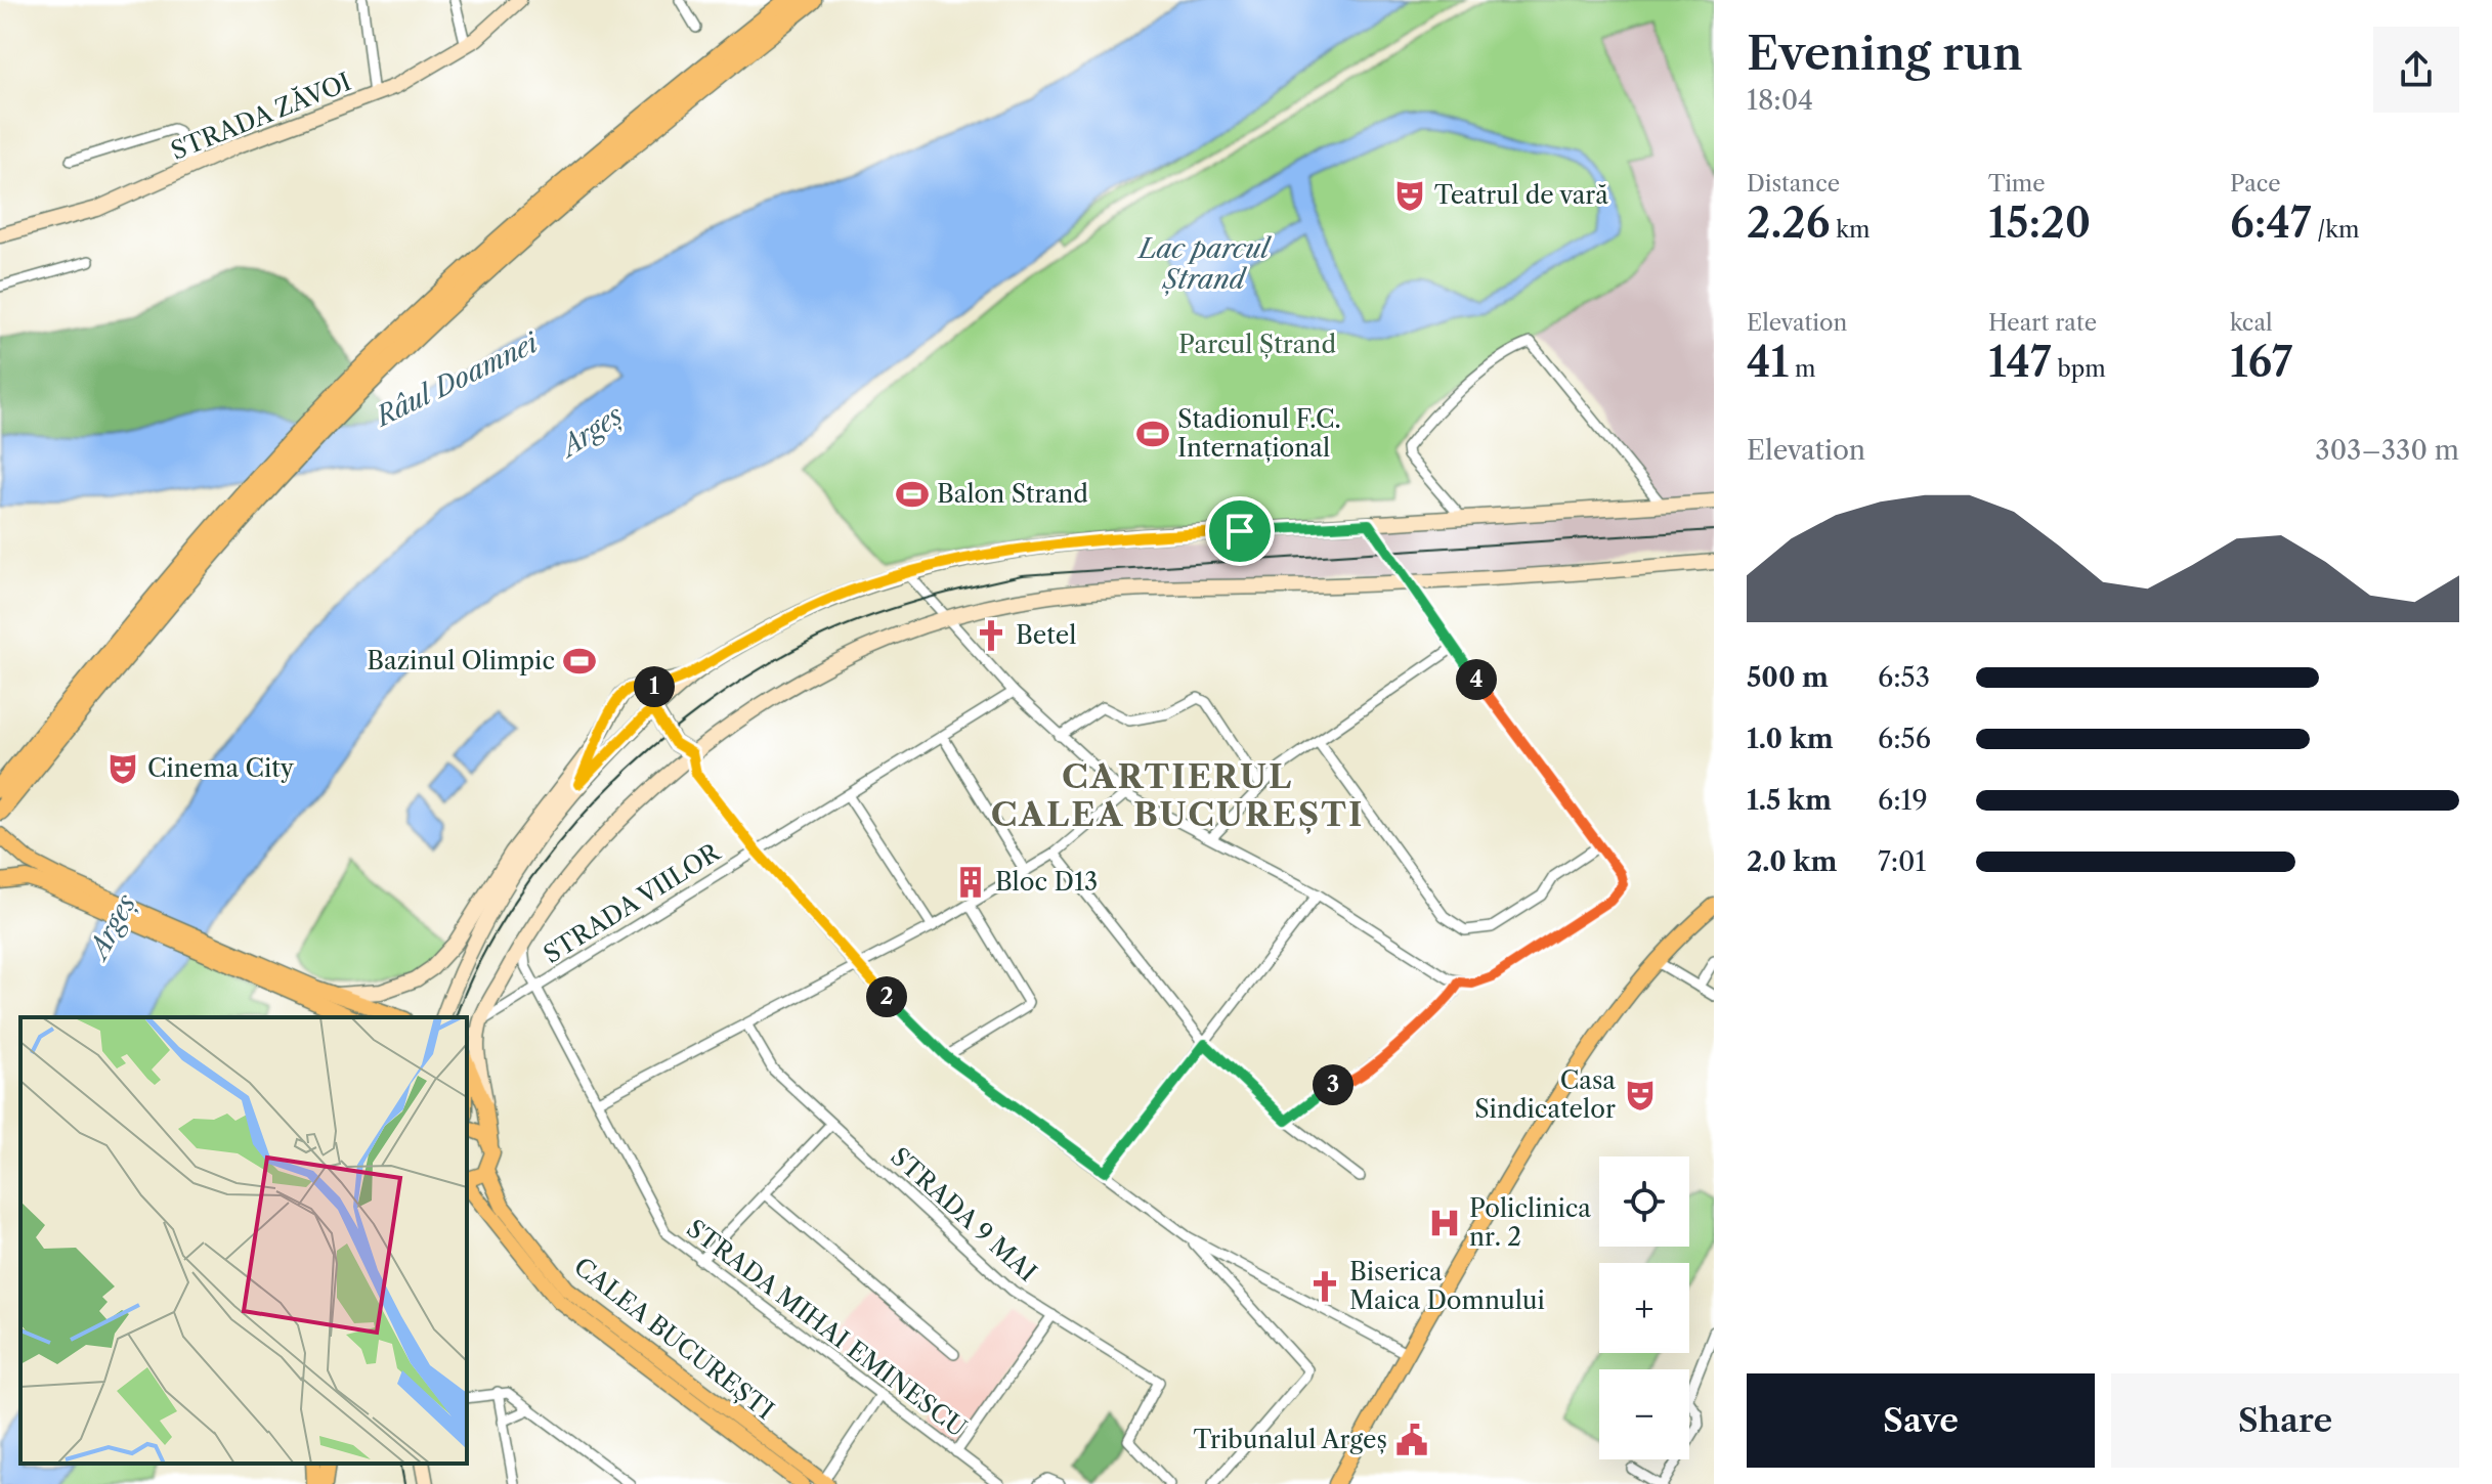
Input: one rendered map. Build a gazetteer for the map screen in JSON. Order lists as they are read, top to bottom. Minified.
{"streets":{"main road":["STRADA ZĂVOI","CALEA BUCUREȘTI"],"street":["STRADA VIILOR","STRADA 9 MAI","STRADA MIHAI EMINESCU"]},"crossings":[["STRADA VIILOR","STRADA MIHAI EMINESCU"]],"districts":["CARTIERUL CALEA BUCUREȘTI"],"water":["Lac parcul Ștrand","Râul Doamnei","Argeș"],"parks":["Parcul Ștrand"],"places":{"theatre":["Teatrul de vară","Cinema City","Casa Sindicatelor"],"sports":["Stadionul F.C. Internațional","Balon Strand","Bazinul Olimpic"],"church":["Betel","Biserica Maica Domnului"],"building":["Bloc D13"],"hospital":["Policlinica nr. 2"],"public building":["Tribunalul Argeș"]},"page":{"heading":["Evening run","18:04"],"stats":[["Distance","2.26 km"],["Time","15:20"],["Pace","6:47 /km"],["Elevation","41 m"],["Heart rate","147 bpm"],["kcal","167"]],"chart":["Elevation","303–330 m"],"list":[{"name":"500 m","note":"6:53"},{"name":"1.0 km","note":"6:56"},{"name":"1.5 km","note":"6:19"},{"name":"2.0 km","note":"7:01"}],"pins":["4","1","2","3"],"map_buttons":["+","−"],"buttons":["Save","Share"]}}
